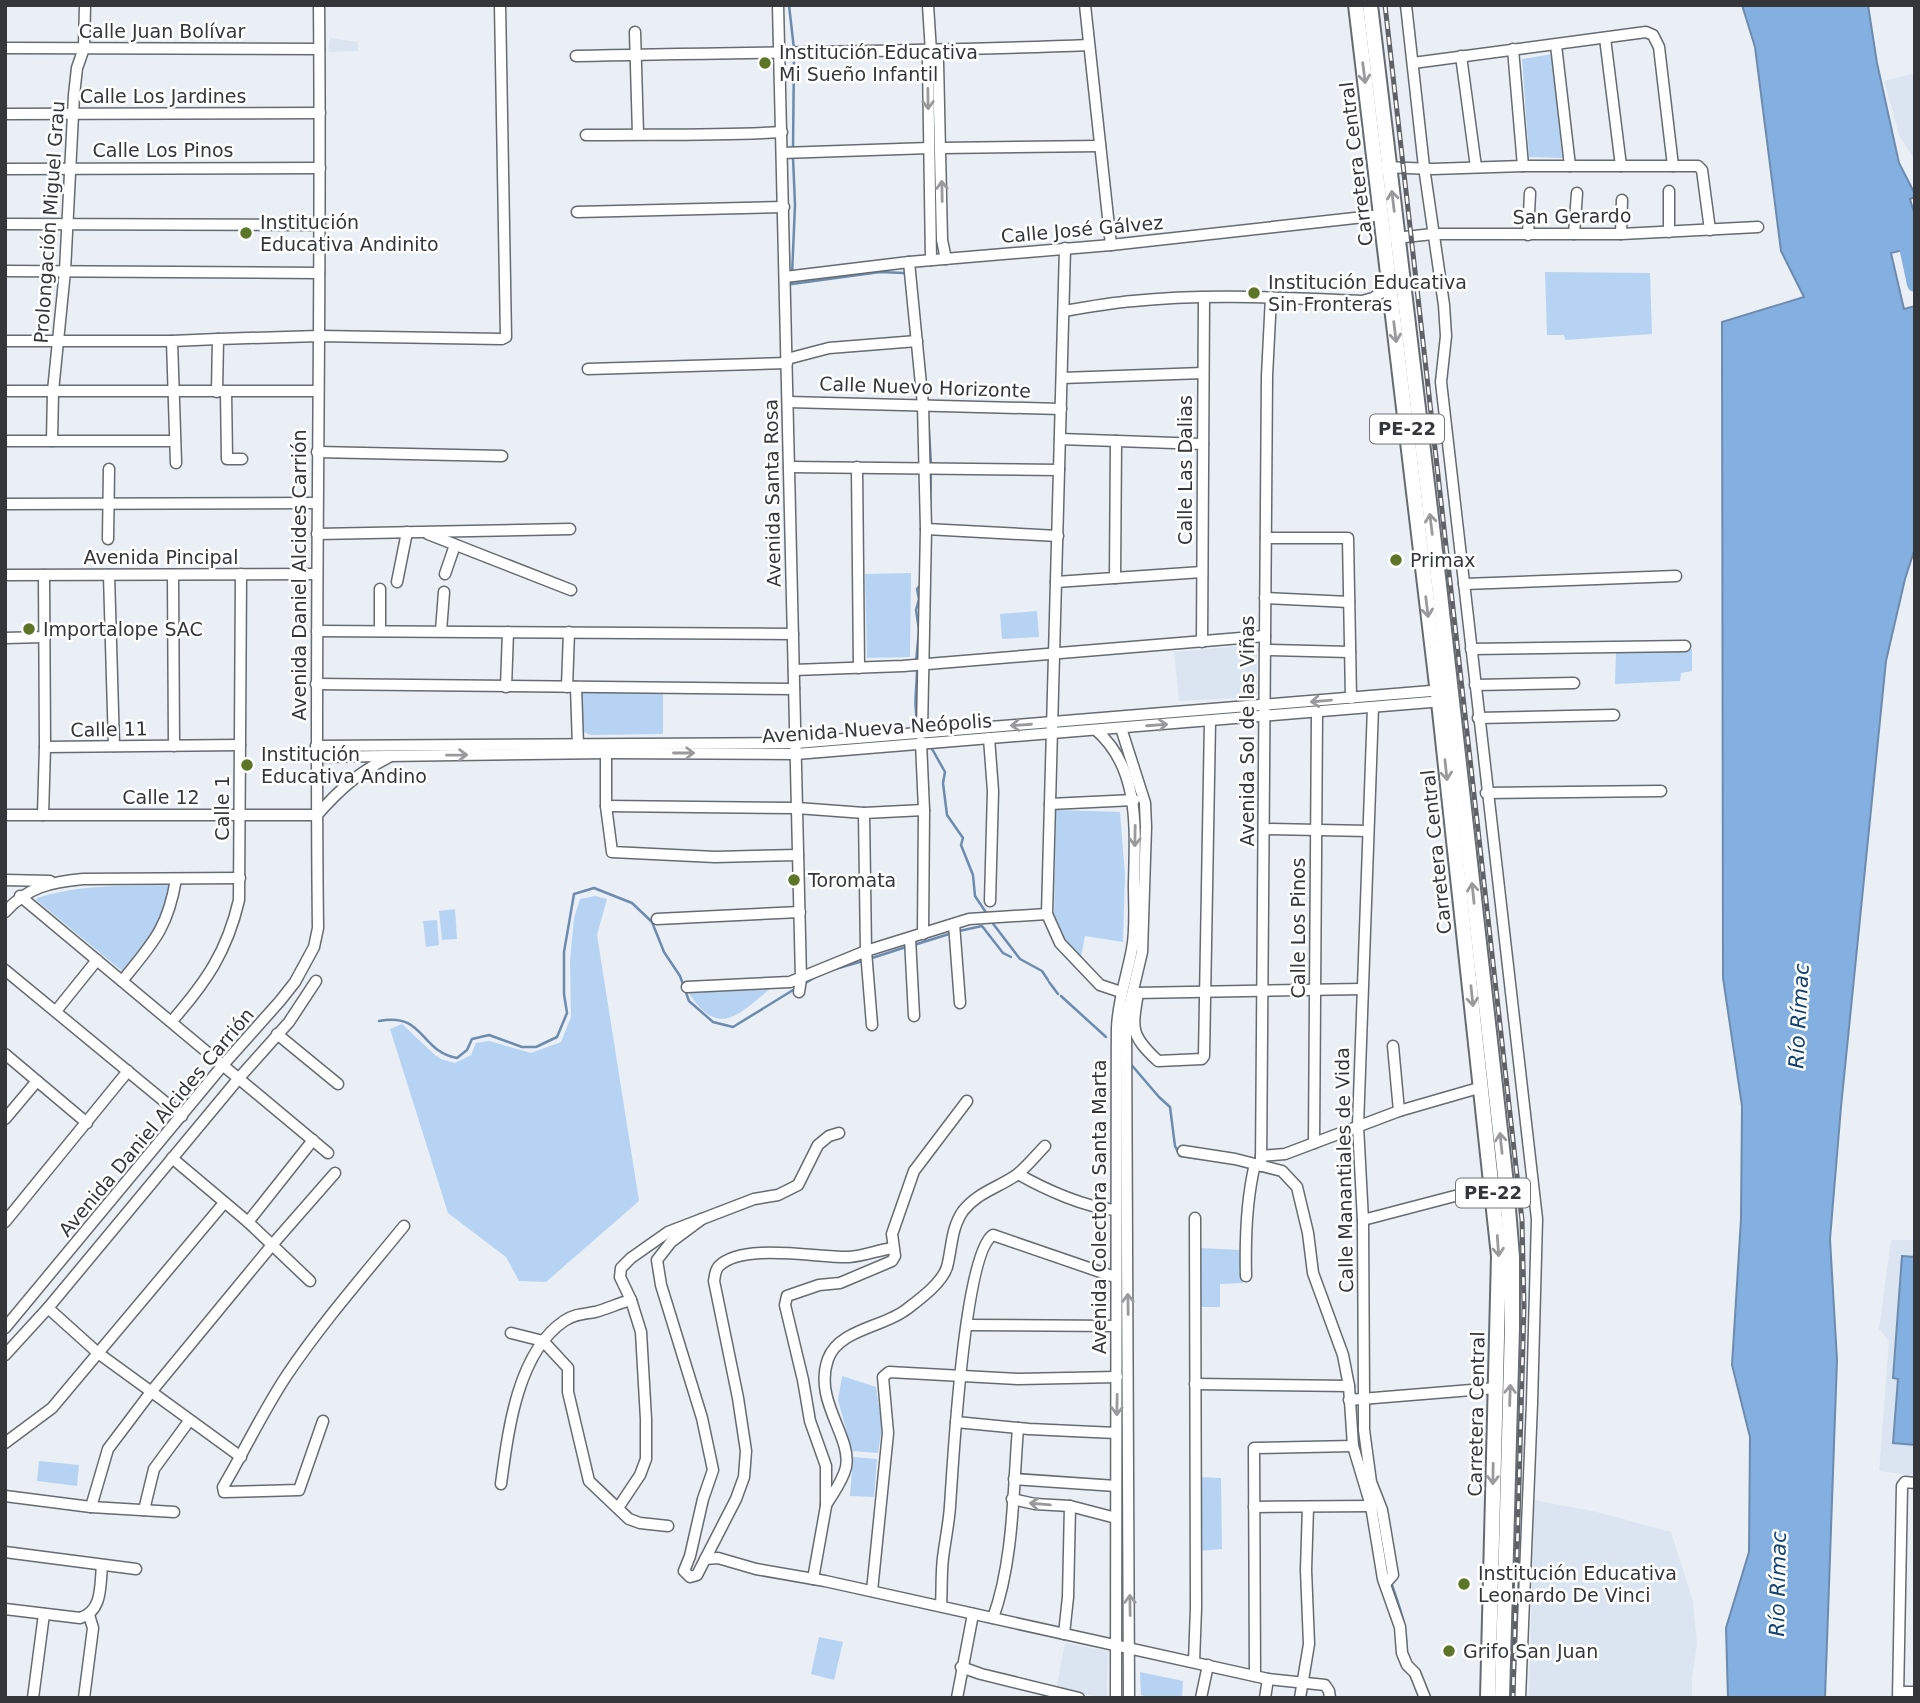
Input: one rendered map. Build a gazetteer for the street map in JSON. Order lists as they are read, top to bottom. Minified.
{"streets":{"highway":["Carretera Central","PE-22"],"street":["Calle Juan Bolívar","Calle Los Jardines","Calle Los Pinos","San Gerardo","Prolongación Miguel Grau","Calle José Gálvez","Calle Nuevo Horizonte","Calle Las Dalias","Avenida Santa Rosa","Avenida Pincipal","Avenida Daniel Alcides Carrión","Avenida Nueva Neópolis","Calle 11","Avenida Sol de las Viñas","Calle 12","Calle 1","Calle Manantiales de Vida","Avenida Colectora Santa Marta"]},"crossings":[["Calle Juan Bolívar","Prolongación Miguel Grau"],["Calle Juan Bolívar","Avenida Daniel Alcides Carrión"],["Calle Los Jardines","Prolongación Miguel Grau"],["Calle Los Jardines","Avenida Daniel Alcides Carrión"],["Calle Los Pinos","Prolongación Miguel Grau"],["Calle Los Pinos","Avenida Daniel Alcides Carrión"],["Calle Los Pinos","Avenida Nueva Neópolis"],["Carretera Central","San Gerardo"],["Carretera Central","Calle José Gálvez"],["Carretera Central","Avenida Nueva Neópolis"],["Calle José Gálvez","Avenida Santa Rosa"],["Calle Nuevo Horizonte","Avenida Santa Rosa"],["Avenida Santa Rosa","Avenida Nueva Neópolis"],["Avenida Pincipal","Avenida Daniel Alcides Carrión"],["Avenida Pincipal","Calle 1"],["Avenida Daniel Alcides Carrión","Avenida Nueva Neópolis"],["Avenida Daniel Alcides Carrión","Calle 12"],["Avenida Nueva Neópolis","Avenida Sol de las Viñas"],["Avenida Nueva Neópolis","Calle Manantiales de Vida"],["Avenida Nueva Neópolis","Avenida Colectora Santa Marta"],["Calle 11","Calle 12"],["Calle 11","Calle 1"],["Calle 12","Calle 1"]],"water":["Río Rímac"],"places":["Institución Educativa Mi Sueño Infantil","Institución Educativa Andinito","Institución Educativa Sin Fronteras","Primax","Importalope SAC","Institución Educativa Andino","Toromata","Institución Educativa Leonardo De Vinci","Grifo San Juan"]}
